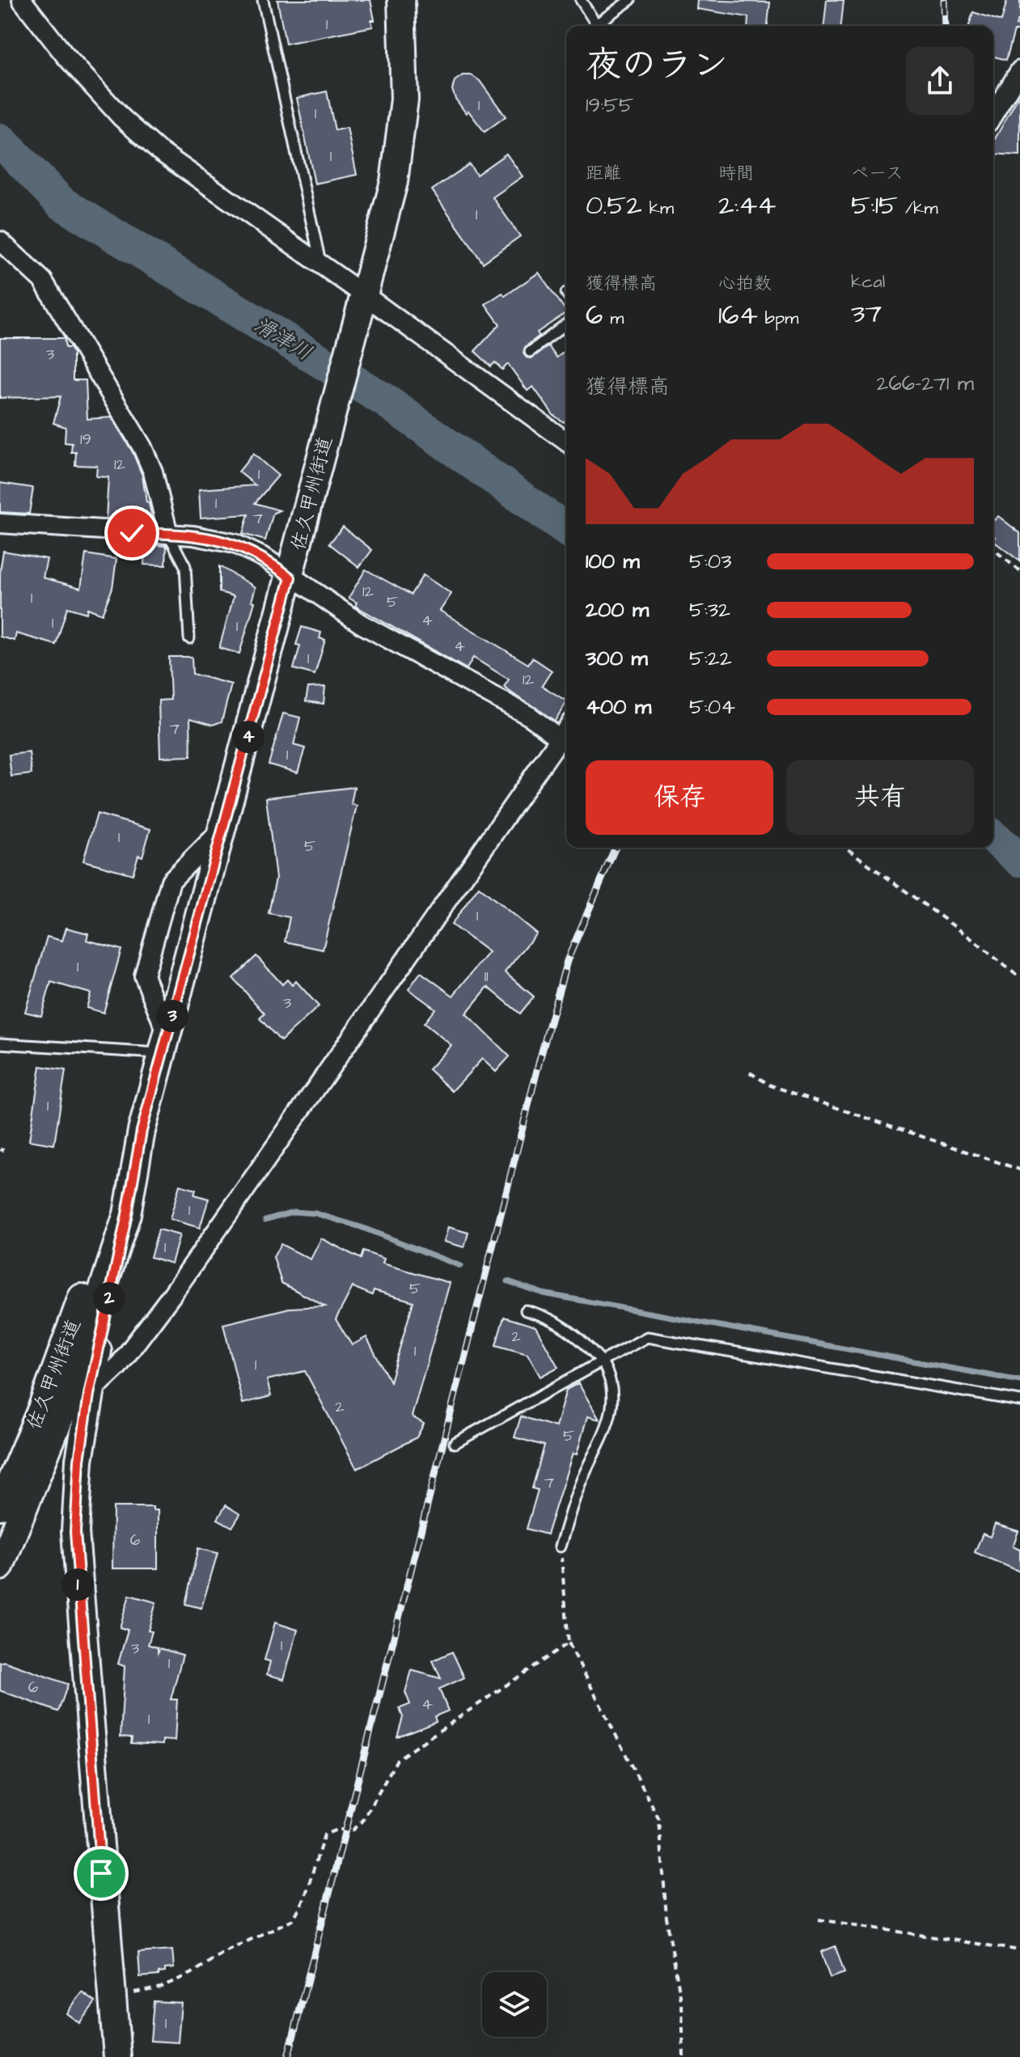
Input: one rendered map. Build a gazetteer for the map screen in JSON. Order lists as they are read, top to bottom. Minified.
{"streets":{"main road":["佐久甲州街道"]},"water":["滑津川"],"house_numbers":["1","1","1","1","1","3","19","12","1","1","7","12","1","5","4","1","1","4","1","12","7","1","1","5","1","1","11","3","1","1","1","5","2","1","1","2","5","7","6","1","3","1","6","4","1","1"],"page":{"heading":["夜のラン","19:55"],"stats":[["距離","0.52 km"],["時間","2:44"],["ペース","5:15 /km"],["獲得標高","6 m"],["心拍数","164 bpm"],["kcal","37"]],"chart":["獲得標高","266–271 m"],"list":[{"name":"100 m","note":"5:03"},{"name":"200 m","note":"5:32"},{"name":"300 m","note":"5:22"},{"name":"400 m","note":"5:04"}],"pins":["4","3","2","1"],"buttons":["保存","共有"]}}
